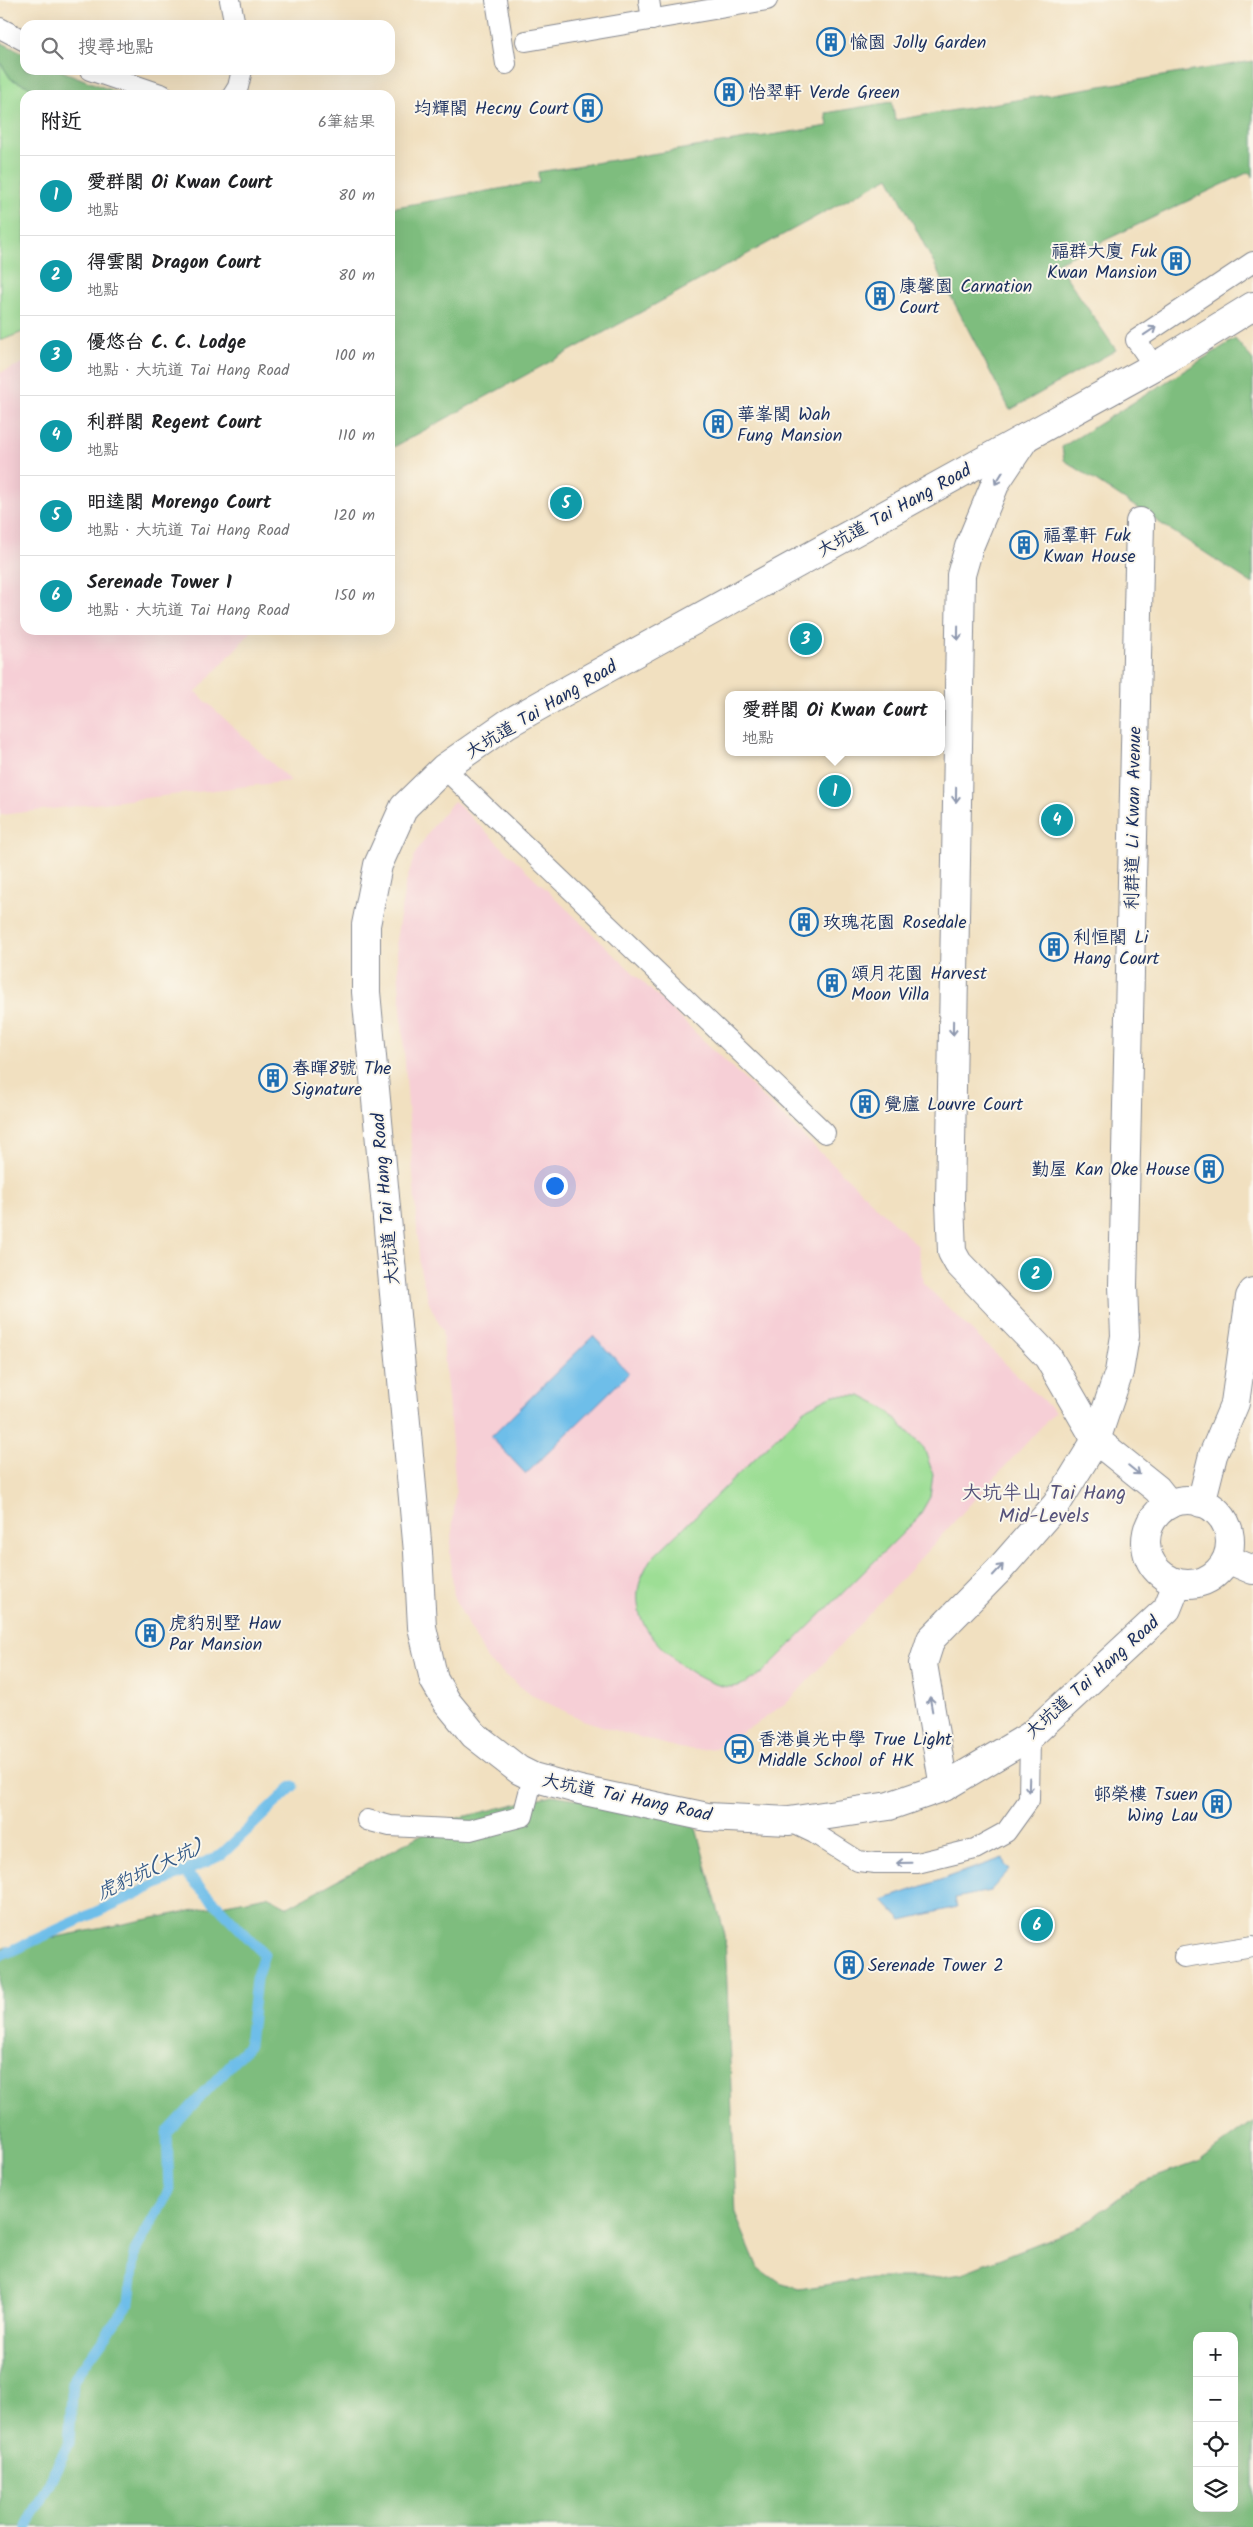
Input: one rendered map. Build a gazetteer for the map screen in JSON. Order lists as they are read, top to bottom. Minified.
{"streets":{"main road":["大坑道 Tai Hang Road","利群道 Li Kwan Avenue"]},"crossings":[["大坑道 Tai Hang Road","利群道 Li Kwan Avenue"]],"districts":["大坑半山 Tai Hang Mid-Levels"],"water":["虎豹坑(大坑)"],"places":{"building":["愉園 Jolly Garden","怡翠軒 Verde Green","均輝閣 Hecny Court","福群大廈 Fuk Kwan Mansion","康馨園 Carnation Court","華峯閣 Wah Fung Mansion","福羣軒 Fuk Kwan House","玫瑰花園 Rosedale","利恒閣 Li Hang Court","頌月花園 Harvest Moon Villa","春暉8號 The Signature","覺廬 Louvre Court","勤屋 Kan Oke House","虎豹別墅 Haw Par Mansion","邨榮樓 Tsuen Wing Lau","Serenade Tower 2"],"bus stop":["香港真光中學 True Light Middle School of HK"]},"page":{"search":"搜尋地點","heading":["附近","6筆結果"],"list":[{"mark":"1","name":"愛群閣 Oi Kwan Court","note":"地點","value":"80 m"},{"mark":"2","name":"得雲閣 Dragon Court","note":"地點","value":"80 m"},{"mark":"3","name":"優悠台 C. C. Lodge","note":"地點 · 大坑道 Tai Hang Road","value":"100 m"},{"mark":"4","name":"利群閣 Regent Court","note":"地點","value":"110 m"},{"mark":"5","name":"昍逵閣 Morengo Court","note":"地點 · 大坑道 Tai Hang Road","value":"120 m"},{"mark":"6","name":"Serenade Tower 1","note":"地點 · 大坑道 Tai Hang Road","value":"150 m"}],"pins":["5","3","1","4","2","6"],"popup":["愛群閣 Oi Kwan Court","地點"],"map_buttons":["+","−"]}}
